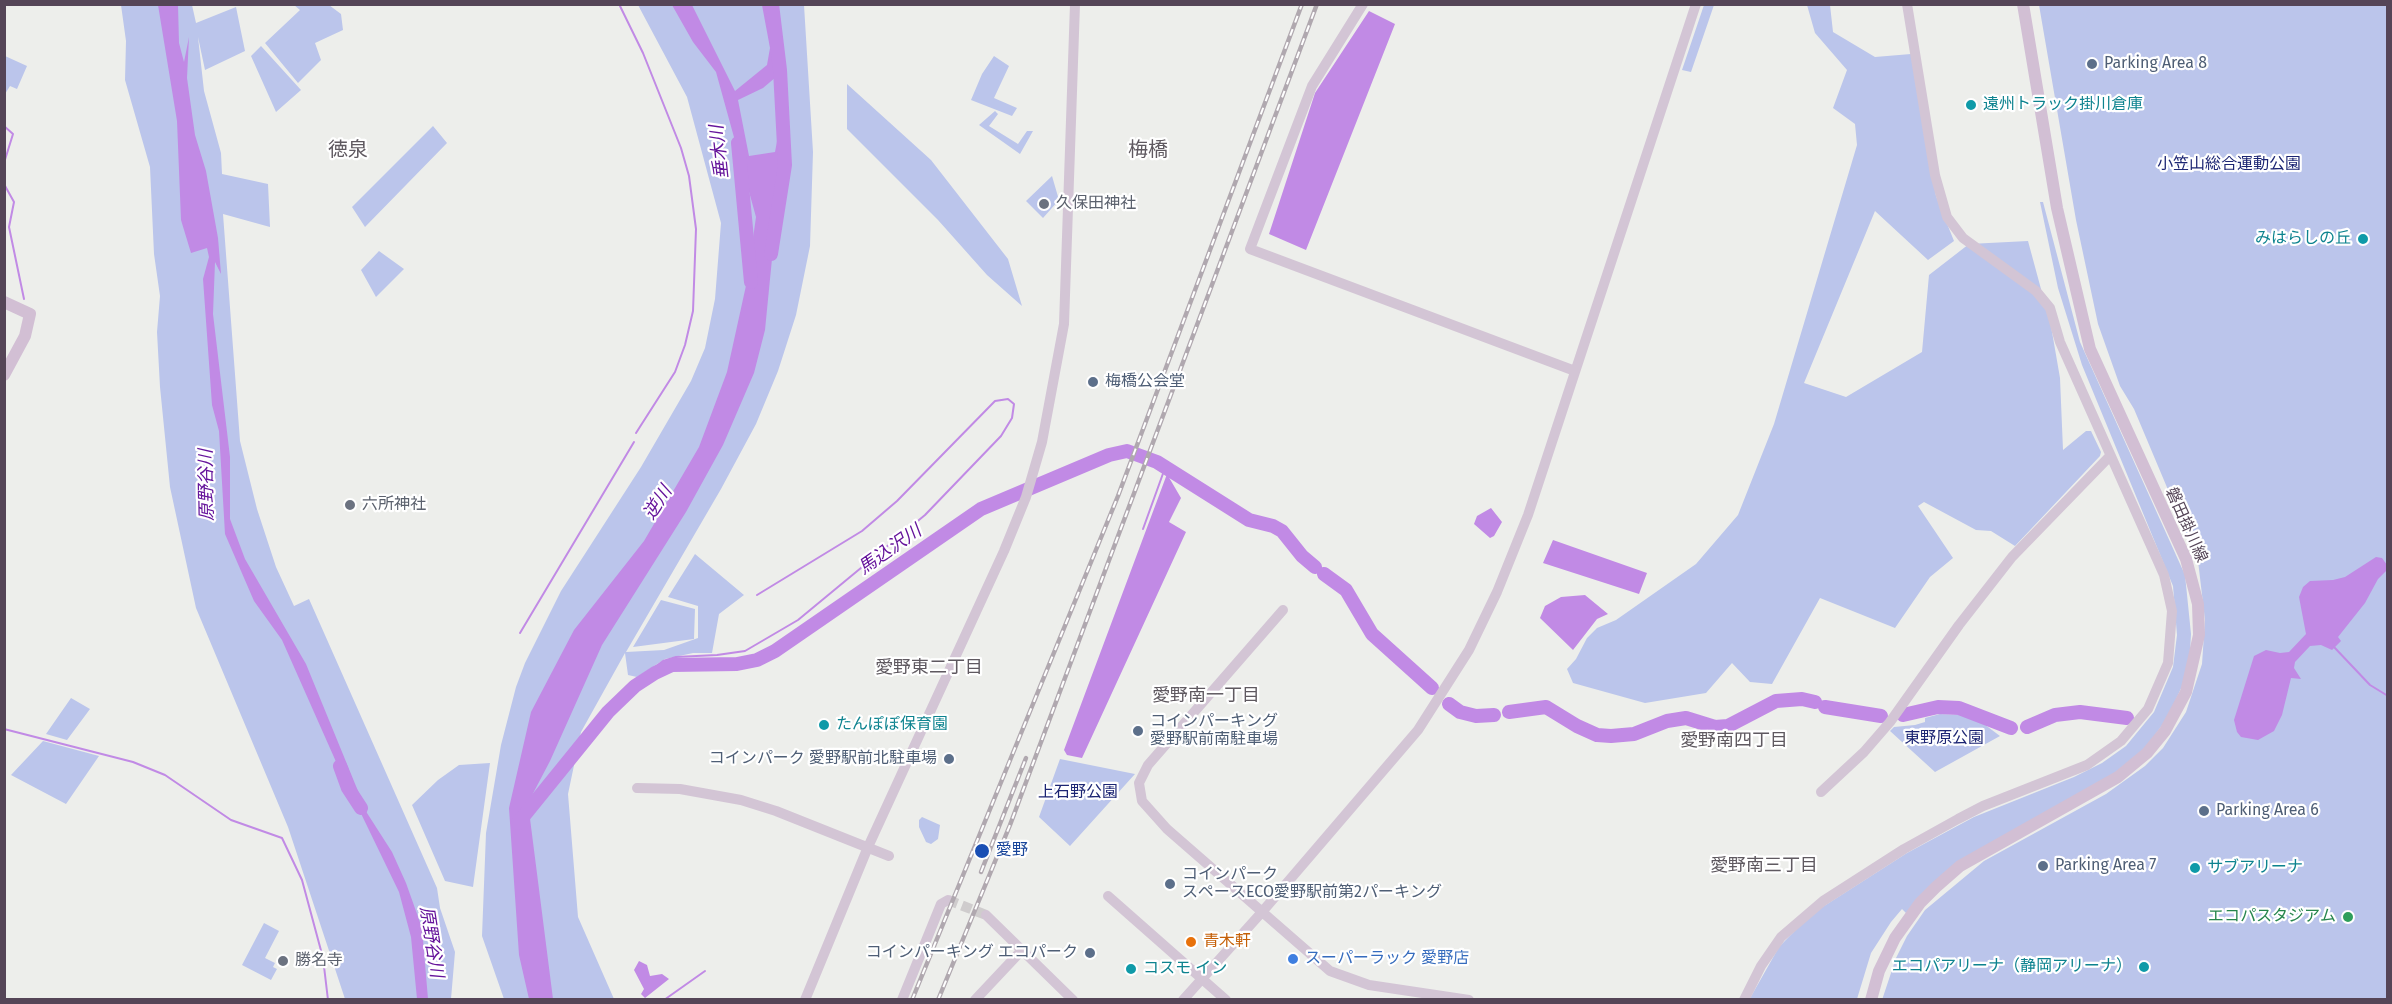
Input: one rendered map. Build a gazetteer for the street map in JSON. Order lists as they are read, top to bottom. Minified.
{"streets":{"main road":["磐田掛川線"]},"districts":["徳泉","梅橋","愛野東二丁目","愛野南一丁目","愛野南四丁目","愛野南三丁目"],"water":["垂木川","原野谷川","逆川","馬込沢川"],"parks":["小笠山総合運動公園","東野原公園","上石野公園"],"places":["Parking Area 8","遠州トラック掛川倉庫","久保田神社","みはらしの丘","梅橋公会堂","六所神社","たんぽぽ保育園","コインパーキング 愛野駅前南駐車場","コインパーク 愛野駅前北駐車場","Parking Area 6","愛野","Parking Area 7","サブアリーナ","コインパーク スペースECO愛野駅前第2パーキング","エコパスタジアム","青木軒","コインパーキング エコパーク","スーパーラック 愛野店","勝名寺","エコパアリーナ（静岡アリーナ）","コスモ イン"]}
